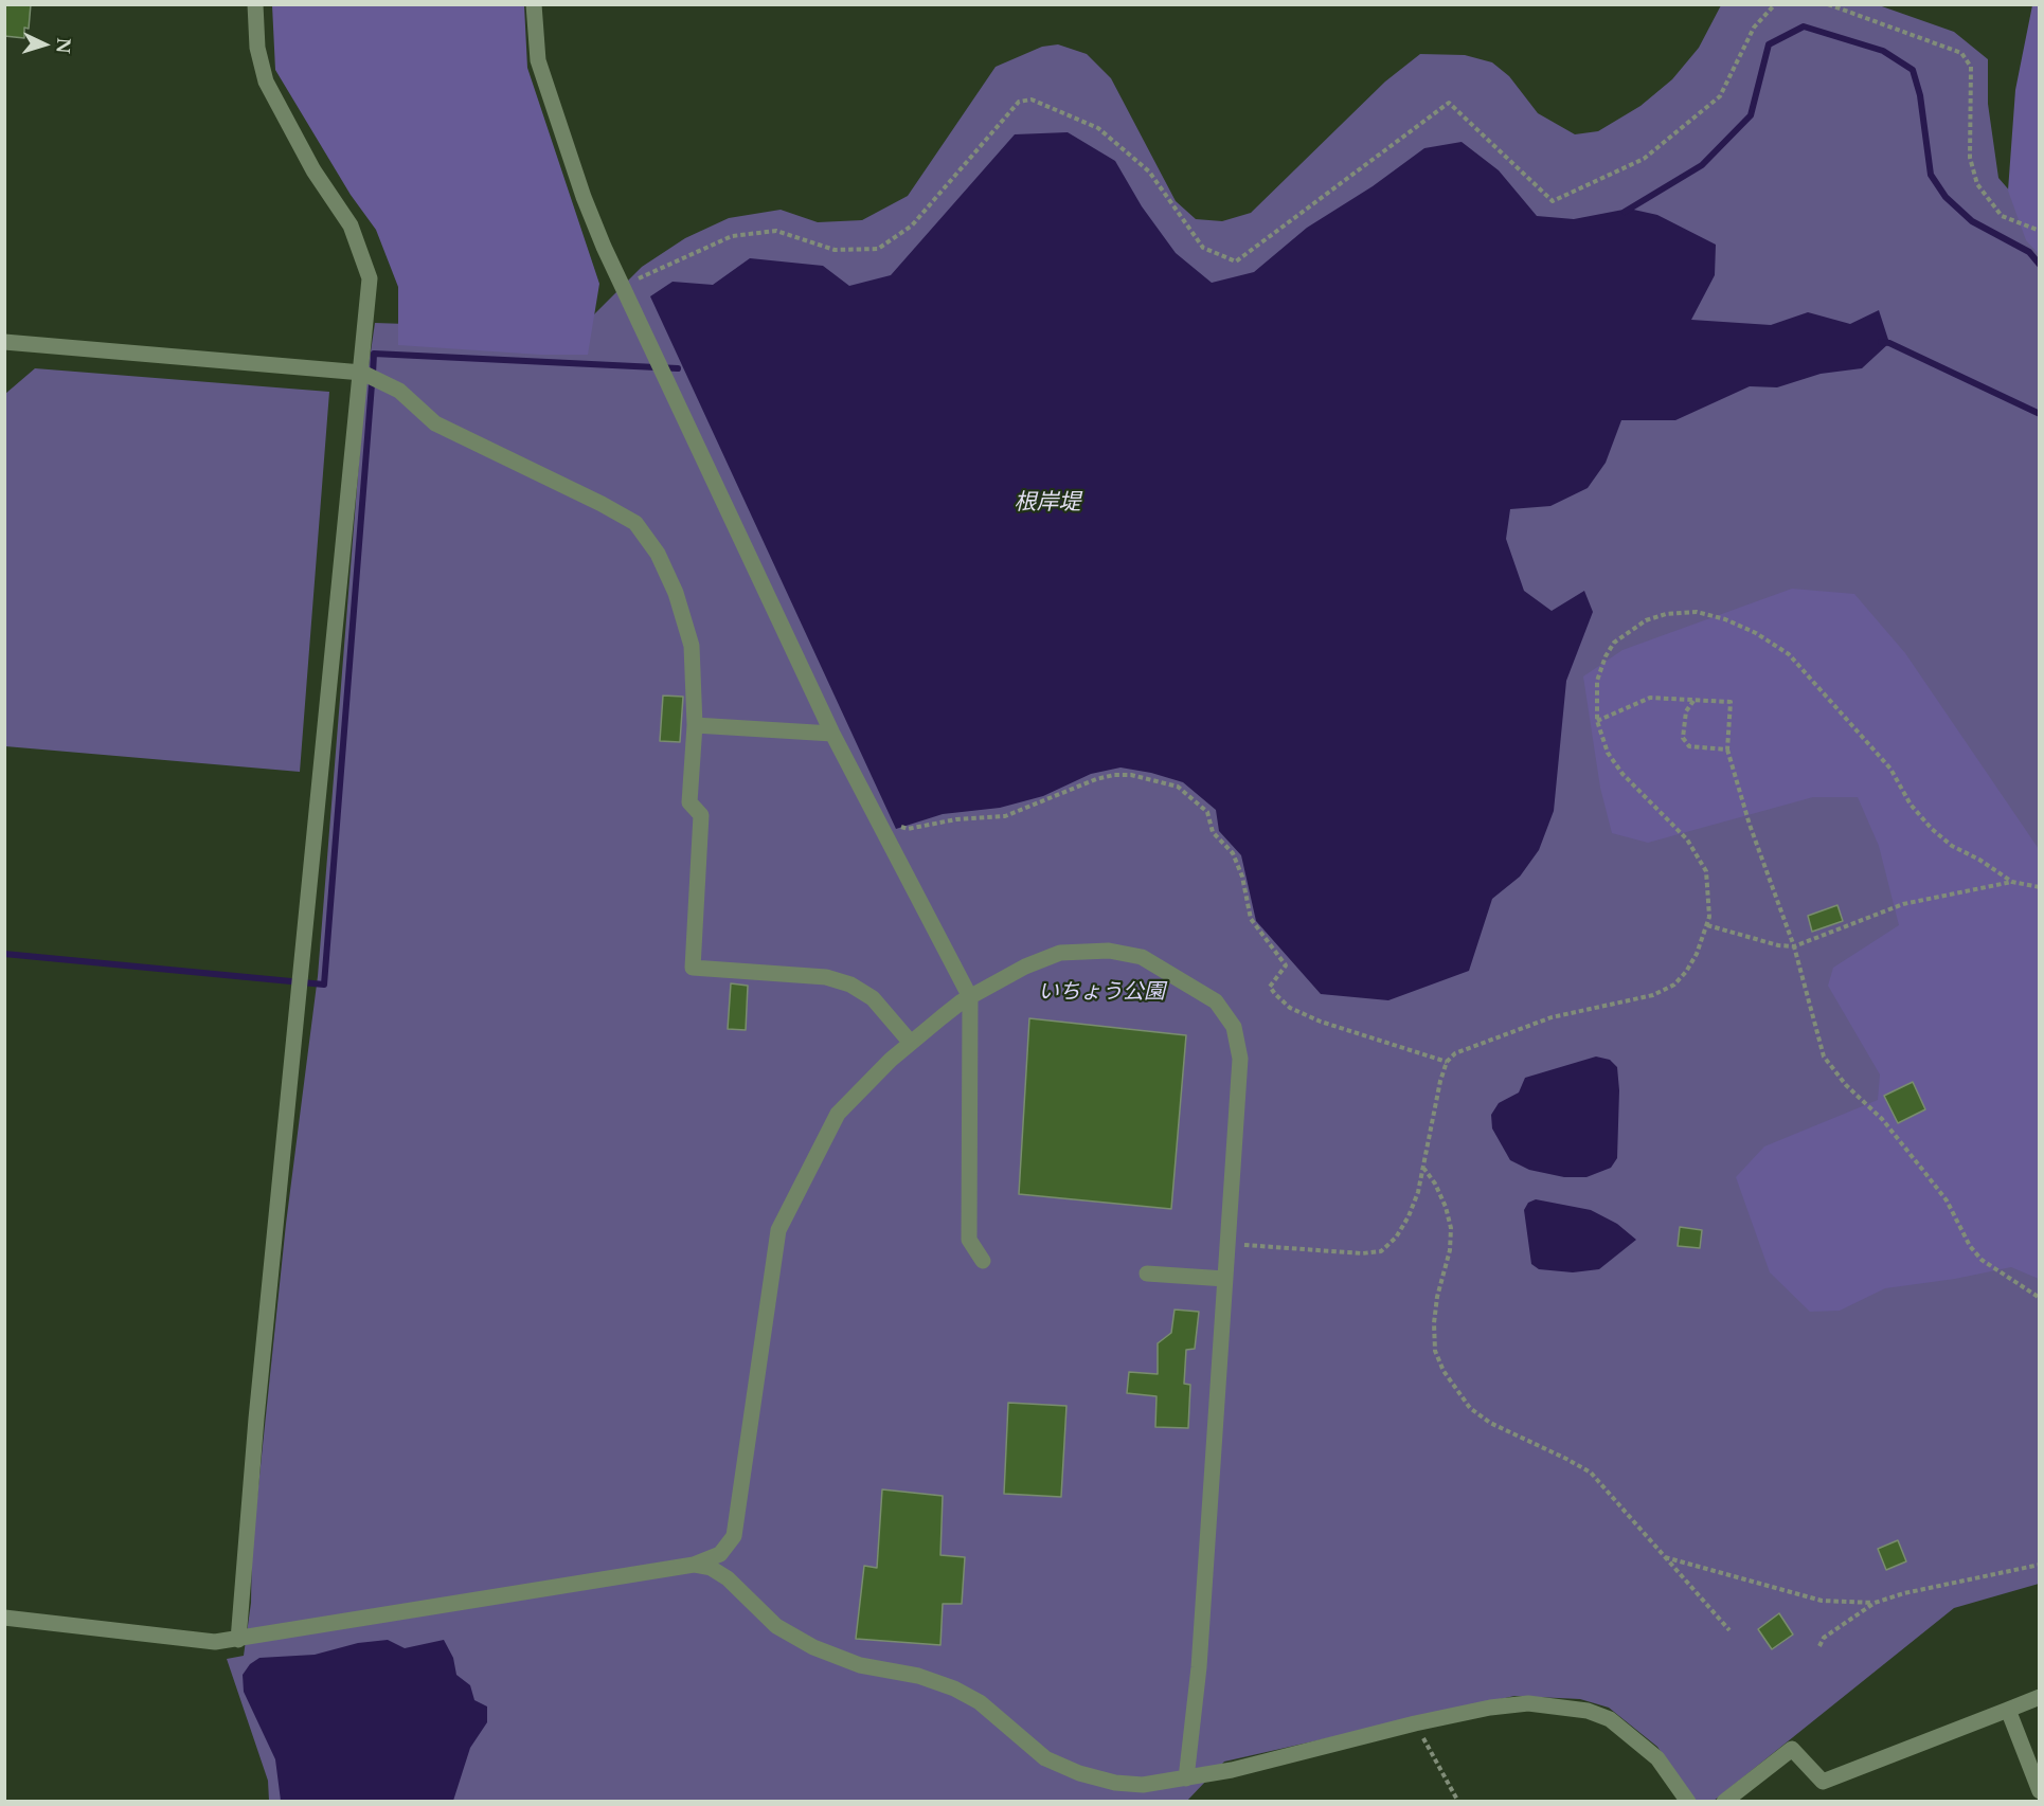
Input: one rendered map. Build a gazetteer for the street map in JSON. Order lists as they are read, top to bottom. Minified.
{"water":["根岸堤"],"parks":["いちょう公園"],"north":"right"}
